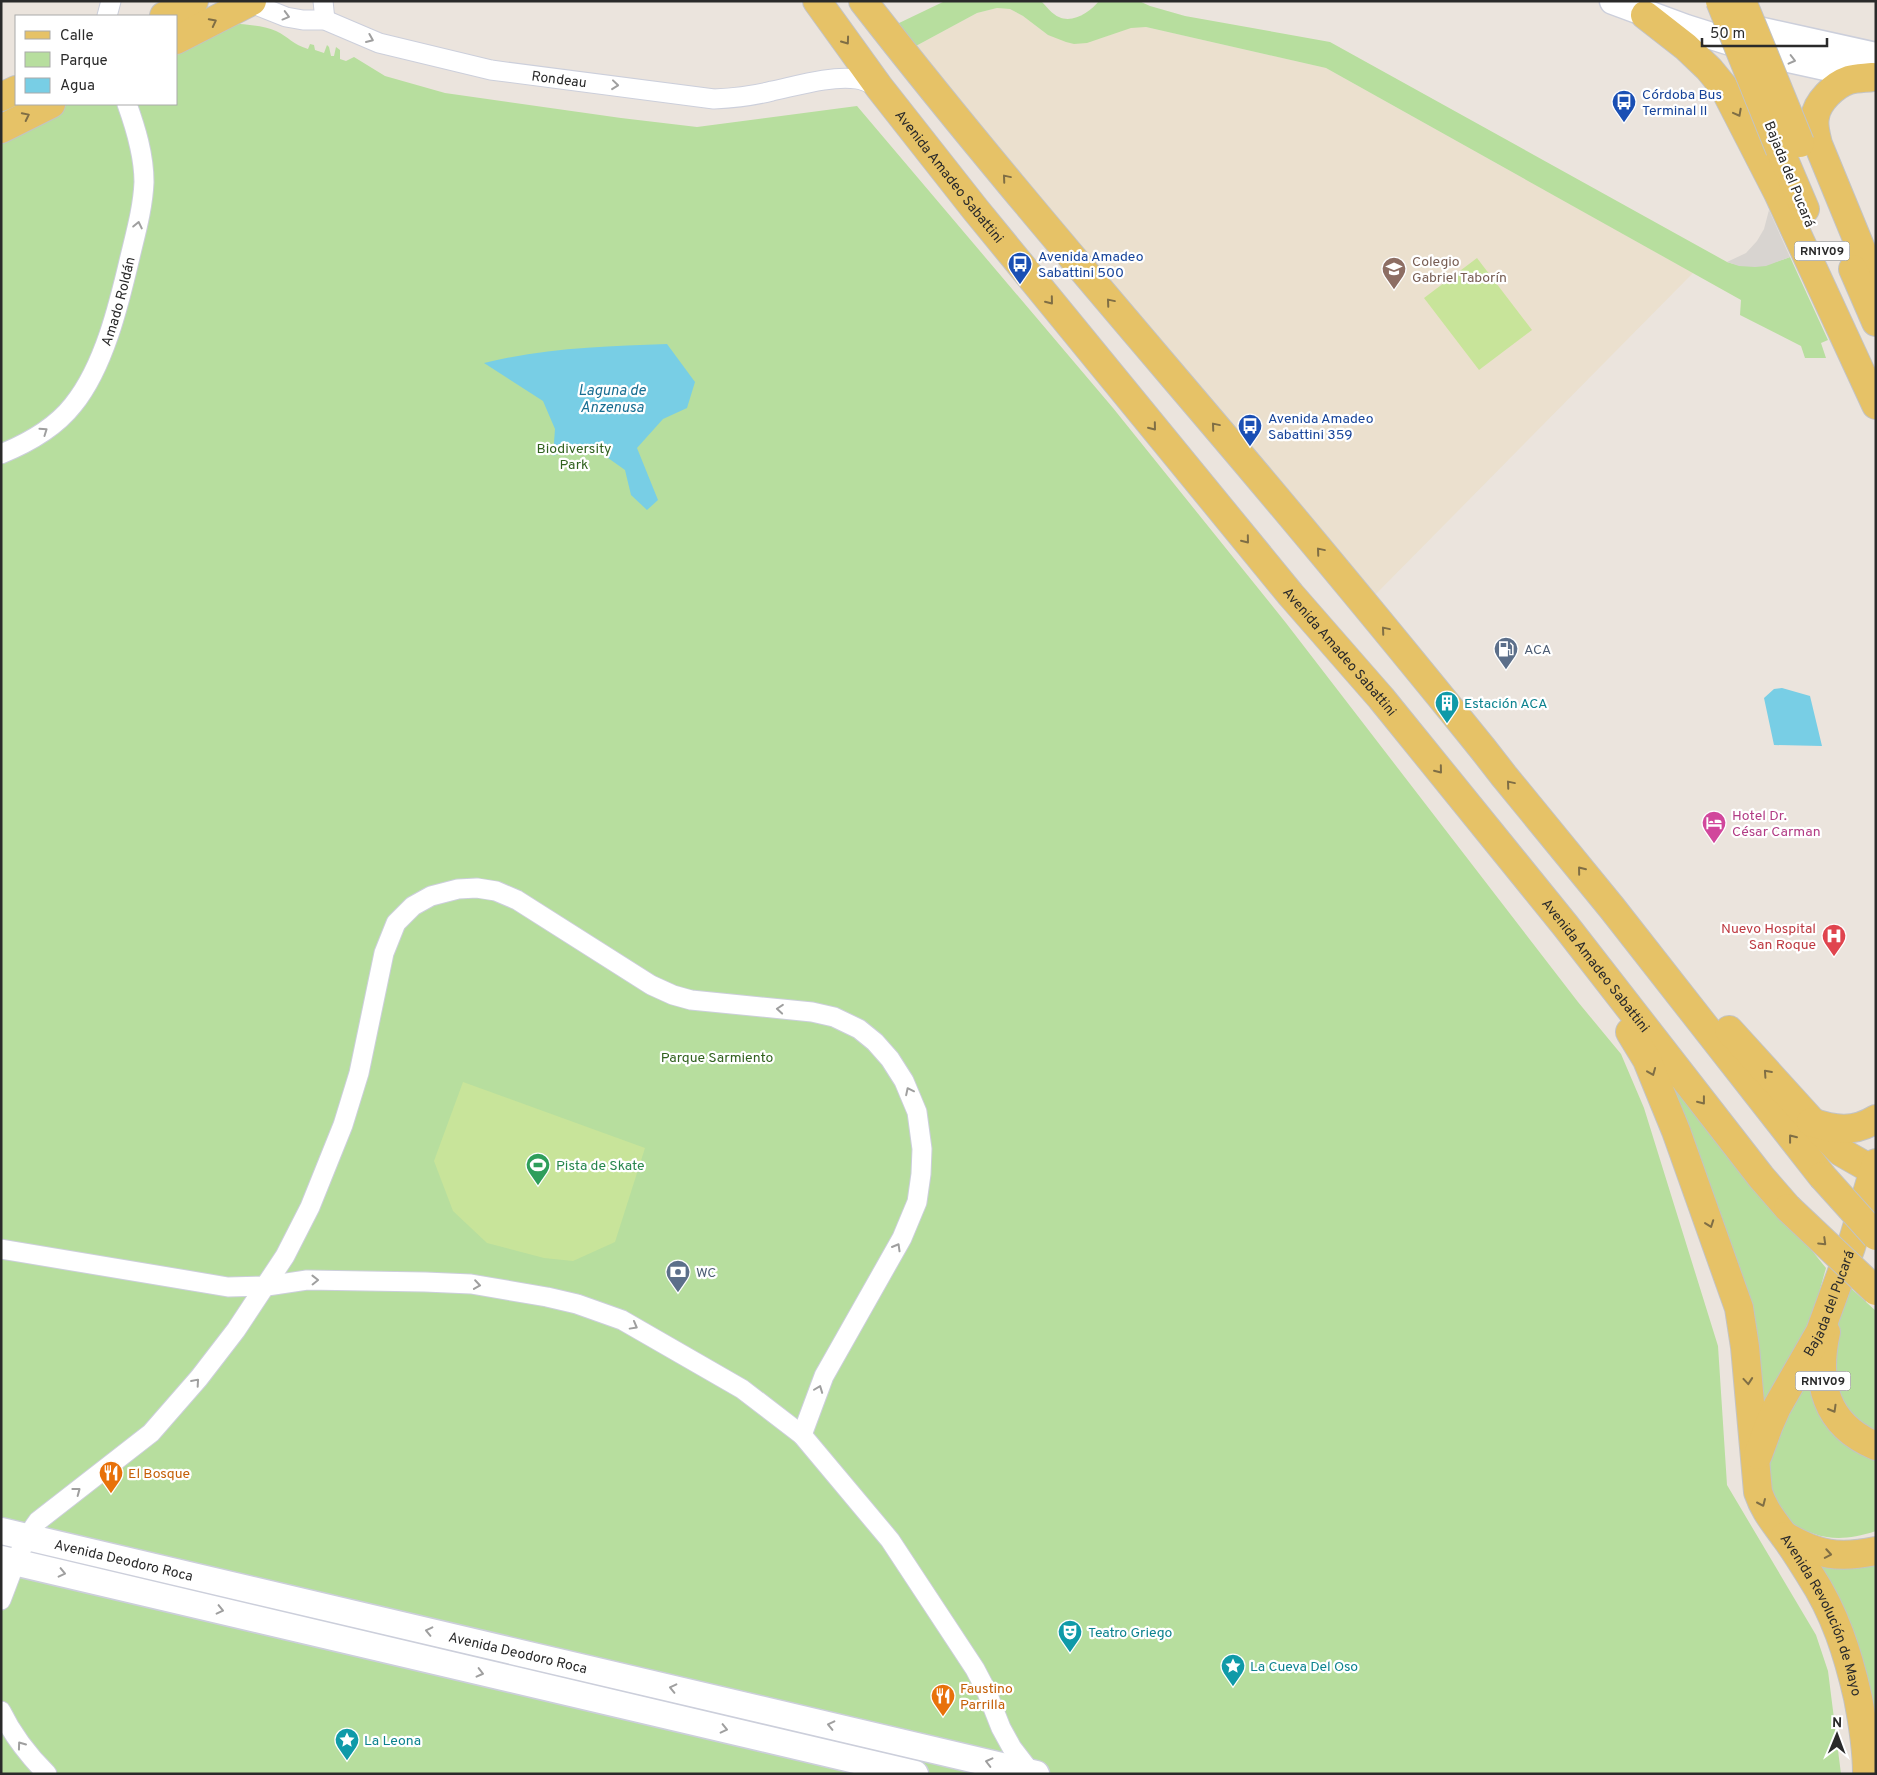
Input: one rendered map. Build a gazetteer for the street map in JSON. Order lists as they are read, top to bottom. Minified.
{"streets":{"main road":["Bajada del Pucará","Avenida Amadeo Sabattini","RN1V09","Avenida Deodoro Roca","Avenida Revolución de Mayo"],"street":["Rondeau","Amado Roldán"]},"crossings":[["Rondeau","Avenida Amadeo Sabattini"],["Bajada del Pucará","RN1V09"],["Bajada del Pucará","Avenida Revolución de Mayo"],["Avenida Amadeo Sabattini","Avenida Revolución de Mayo"]],"one_way":["Rondeau","Amado Roldán"],"water":["Laguna de Anzenusa"],"parks":["Biodiversity Park","Parque Sarmiento"],"places":{"bus stop":["Córdoba Bus Terminal II","Avenida Amadeo Sabattini 500","Avenida Amadeo Sabattini 359"],"school or university":["Colegio Gabriel Taborín"],"fuel station":["ACA"],"building":["Estación ACA"],"hotel":["Hotel Dr. César Carman"],"hospital":["Nuevo Hospital San Roque"],"sports":["Pista de Skate"],"bank":["WC"],"restaurant":["El Bosque","Faustino Parrilla"],"theatre":["Teatro Griego"],"place":["La Cueva Del Oso","La Leona"]},"legend":["Calle","Parque","Agua"],"scale_bar":"50 m","north":"top"}
